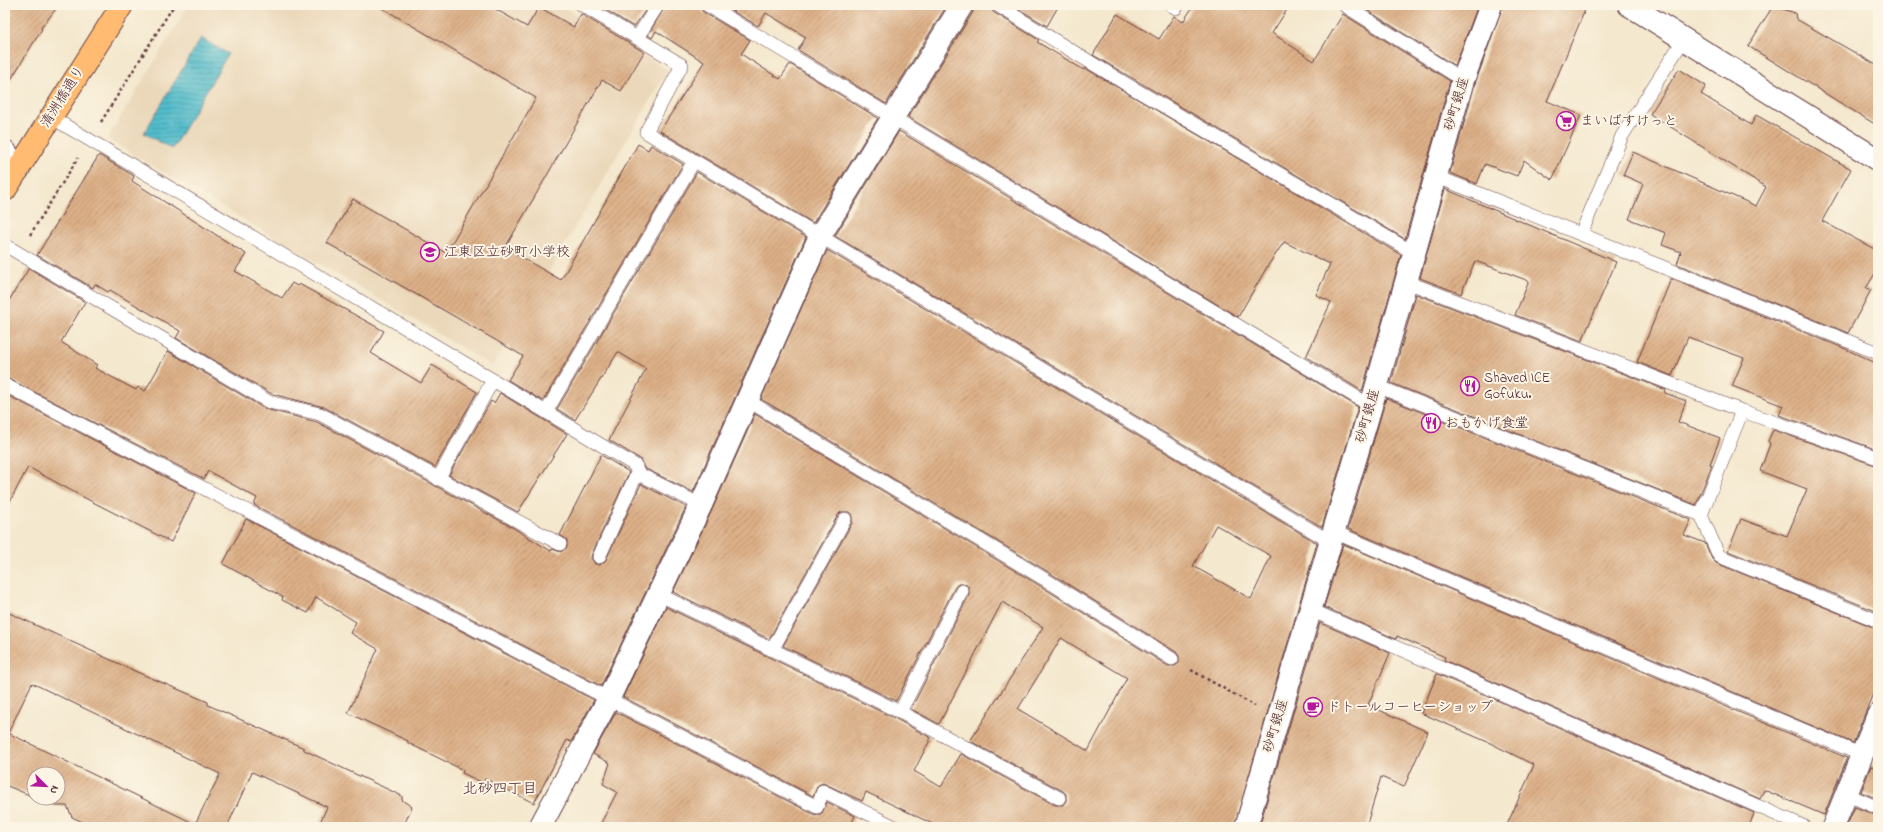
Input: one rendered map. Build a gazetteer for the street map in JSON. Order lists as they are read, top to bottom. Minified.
{"streets":{"main road":["清洲橋通り"],"street":["砂町銀座"]},"districts":["北砂四丁目"],"places":{"supermarket":["まいばすけっと"],"school or university":["江東区立砂町小学校"],"restaurant":["Shaved ICE Gofuku.","おもかげ食堂"],"cafe":["ドトールコーヒーショップ"]},"north":"bottom right"}
